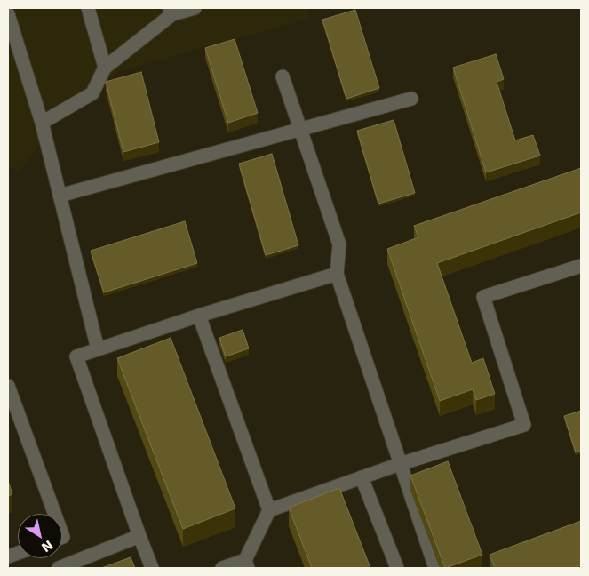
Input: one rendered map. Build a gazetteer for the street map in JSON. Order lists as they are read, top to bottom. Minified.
{"north":"bottom right"}
